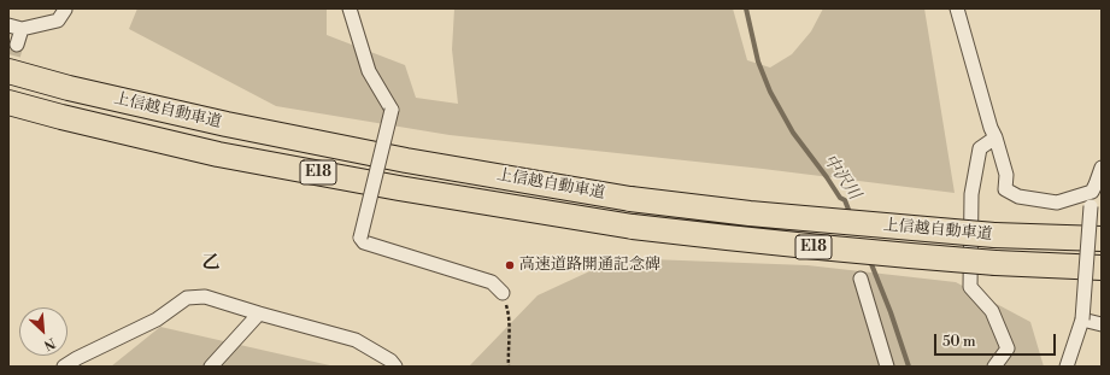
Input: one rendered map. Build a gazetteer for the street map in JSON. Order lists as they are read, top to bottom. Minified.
{"streets":{"highway":["上信越自動車道","E18"]},"districts":["乙"],"water":["中沢川"],"places":["高速道路開通記念碑"],"scale_bar":"50 m","north":"bottom right"}
